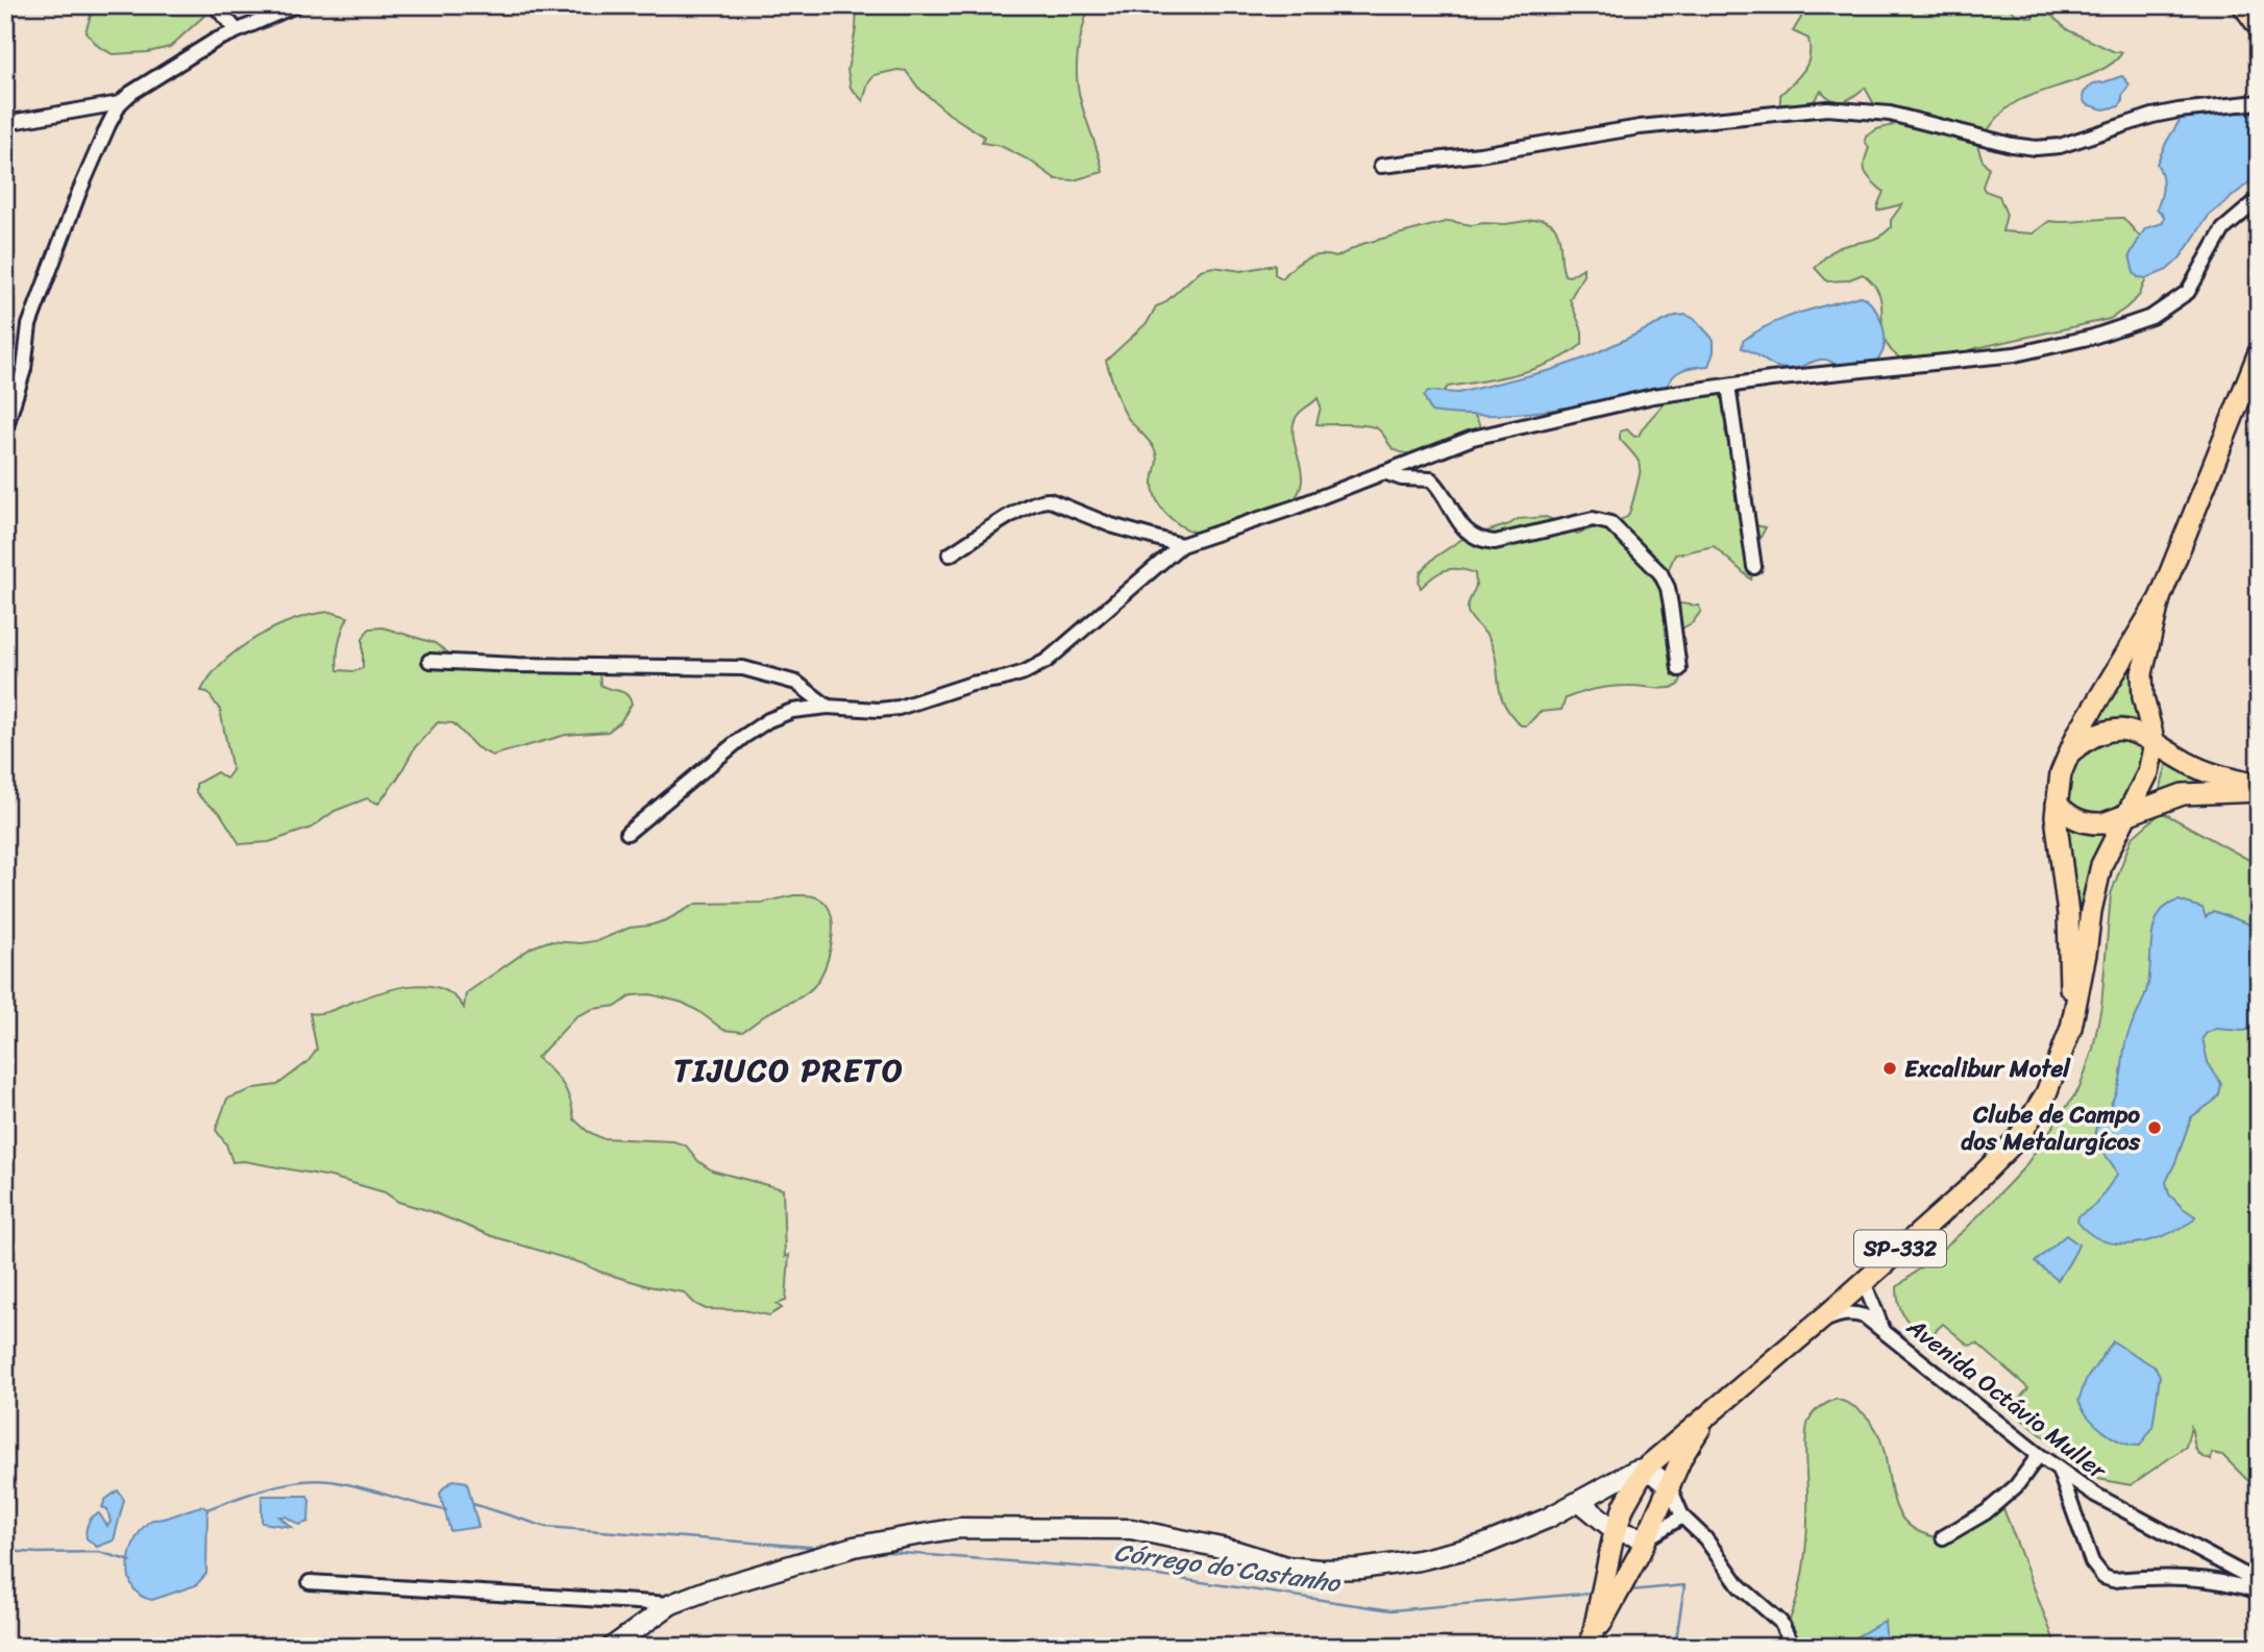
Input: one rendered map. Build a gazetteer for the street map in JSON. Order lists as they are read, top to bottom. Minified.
{"streets":{"main road":["SP-332"],"street":["Avenida Octávio Muller"]},"crossings":[["SP-332","Avenida Octávio Muller"]],"districts":["TIJUCO PRETO"],"water":["Córrego do Castanho"],"places":["Excalibur Motel","Clube de Campo dos Metalurgícos"]}
